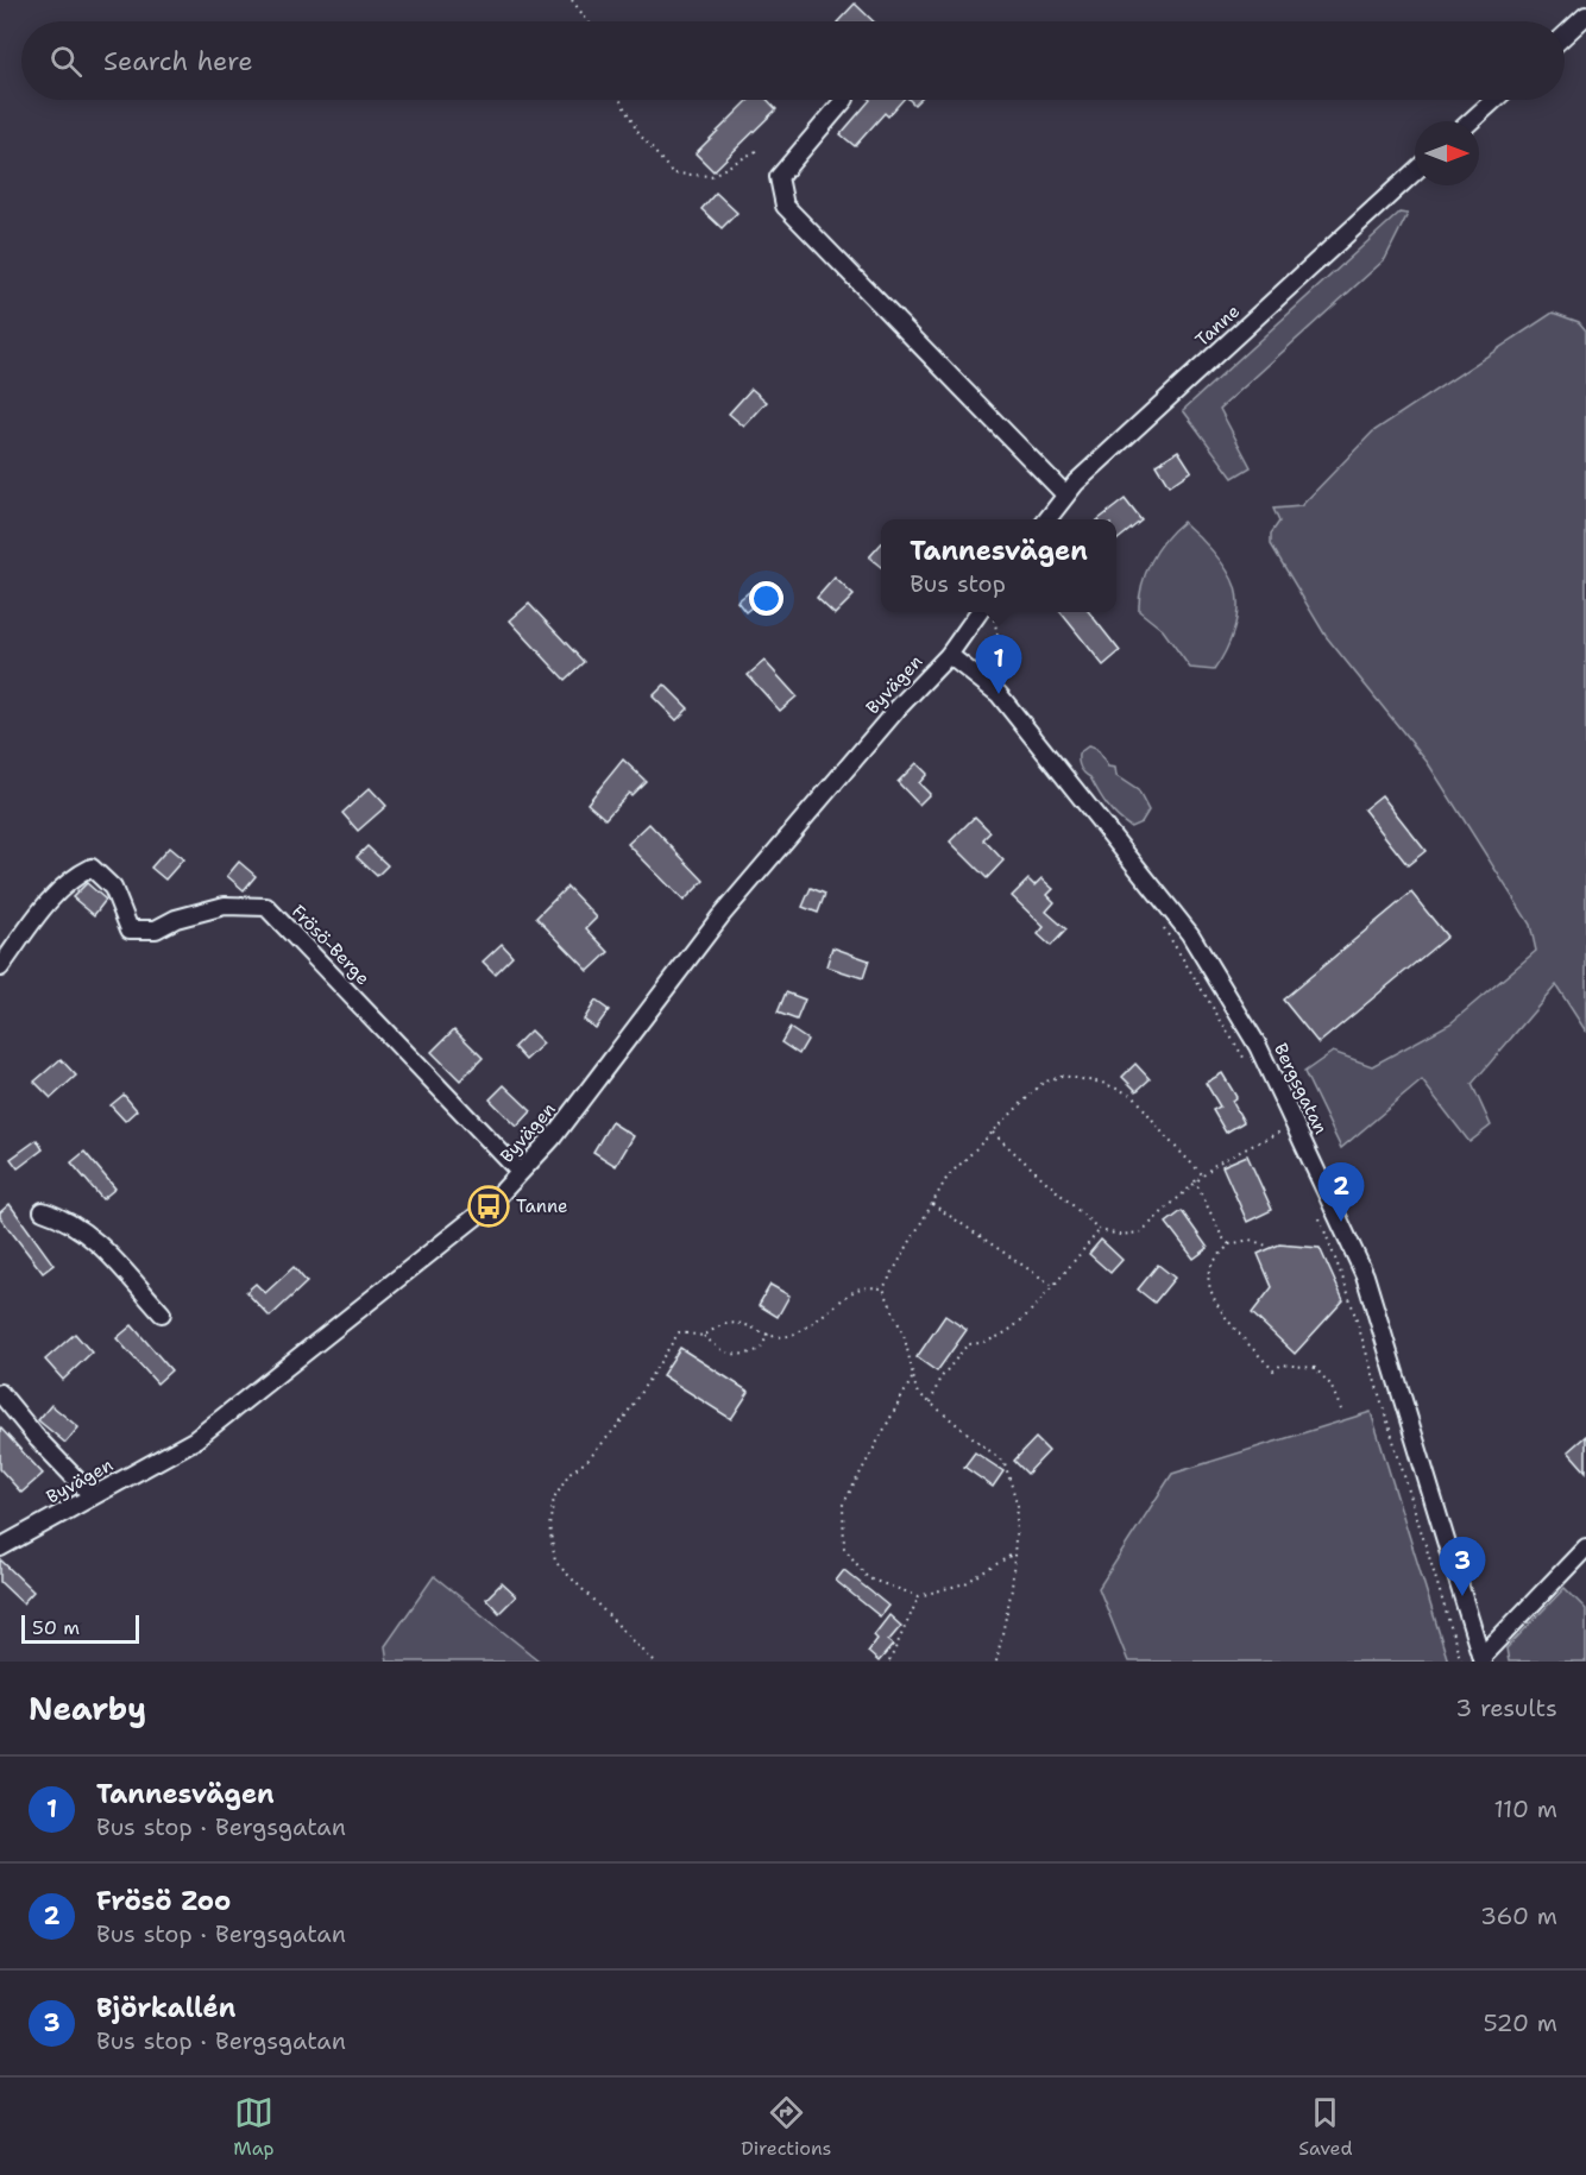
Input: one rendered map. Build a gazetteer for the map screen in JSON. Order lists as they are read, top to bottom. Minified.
{"streets":{"street":["Tanne","Byvägen","Frösö-Berge","Bergsgatan"]},"crossings":[["Byvägen","Frösö-Berge"],["Byvägen","Bergsgatan"]],"places":{"bus stop":["Tanne"]},"scale_bar":"50 m","north":"right","page":{"search":"Search here","popup":["Tannesvägen","Bus stop"],"pins":["1","2","3"],"scale":"50 m","heading":["Nearby","3 results"],"list":[{"mark":"1","name":"Tannesvägen","note":"Bus stop · Bergsgatan","value":"110 m"},{"mark":"2","name":"Frösö Zoo","note":"Bus stop · Bergsgatan","value":"360 m"},{"mark":"3","name":"Björkallén","note":"Bus stop · Bergsgatan","value":"520 m"}],"nav":["Map","Directions","Saved"]}}
